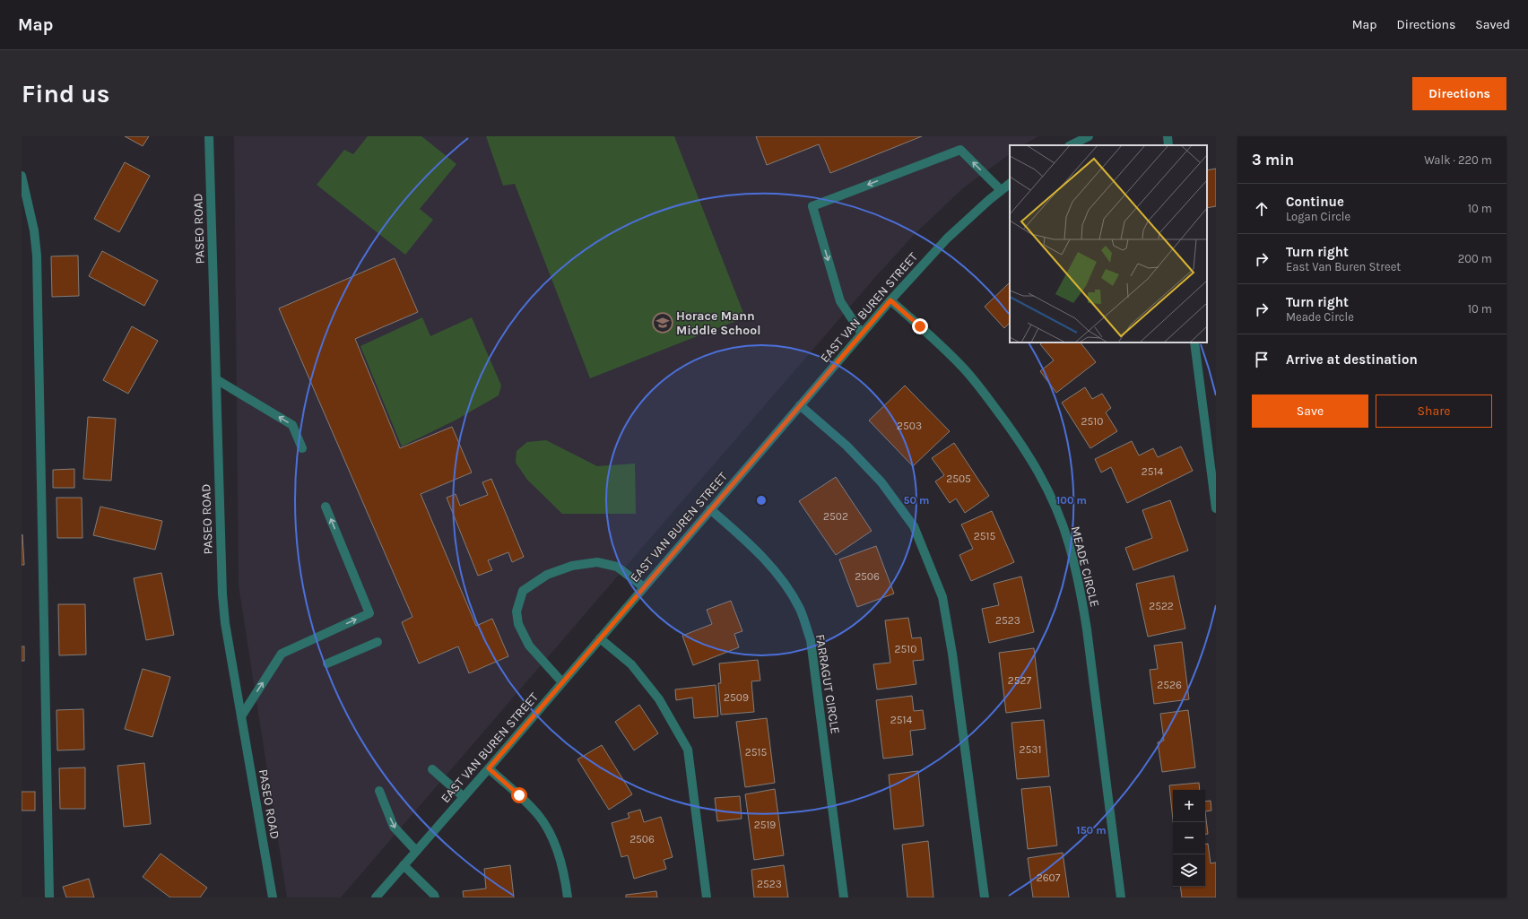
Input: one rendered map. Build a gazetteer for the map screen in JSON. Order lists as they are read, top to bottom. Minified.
{"streets":{"street":["PASEO ROAD","EAST VAN BUREN STREET","MEADE CIRCLE","FARRAGUT CIRCLE"]},"crossings":[["EAST VAN BUREN STREET","MEADE CIRCLE"],["EAST VAN BUREN STREET","FARRAGUT CIRCLE"]],"places":{"school or university":["Horace Mann Middle School"]},"house_numbers":["2510","2503","2514","2505","2502","2515","2506","2522","2523","2510","2527","2526","2509","2514","2531","2515","2519","2506","2607","2523"],"page":{"header":"Map","nav":["Map","Directions","Saved"],"buttons":["Directions",["Save","Share"]],"title":"Find us","heading":["3 min","Walk · 220 m"],"list":[["Continue","Logan Circle","10 m"],["Turn right","East Van Buren Street","200 m"],["Turn right","Meade Circle","10 m"],"Arrive at destination"],"map_buttons":["+","−"]},"rings":["50 m","100 m","150 m"]}
